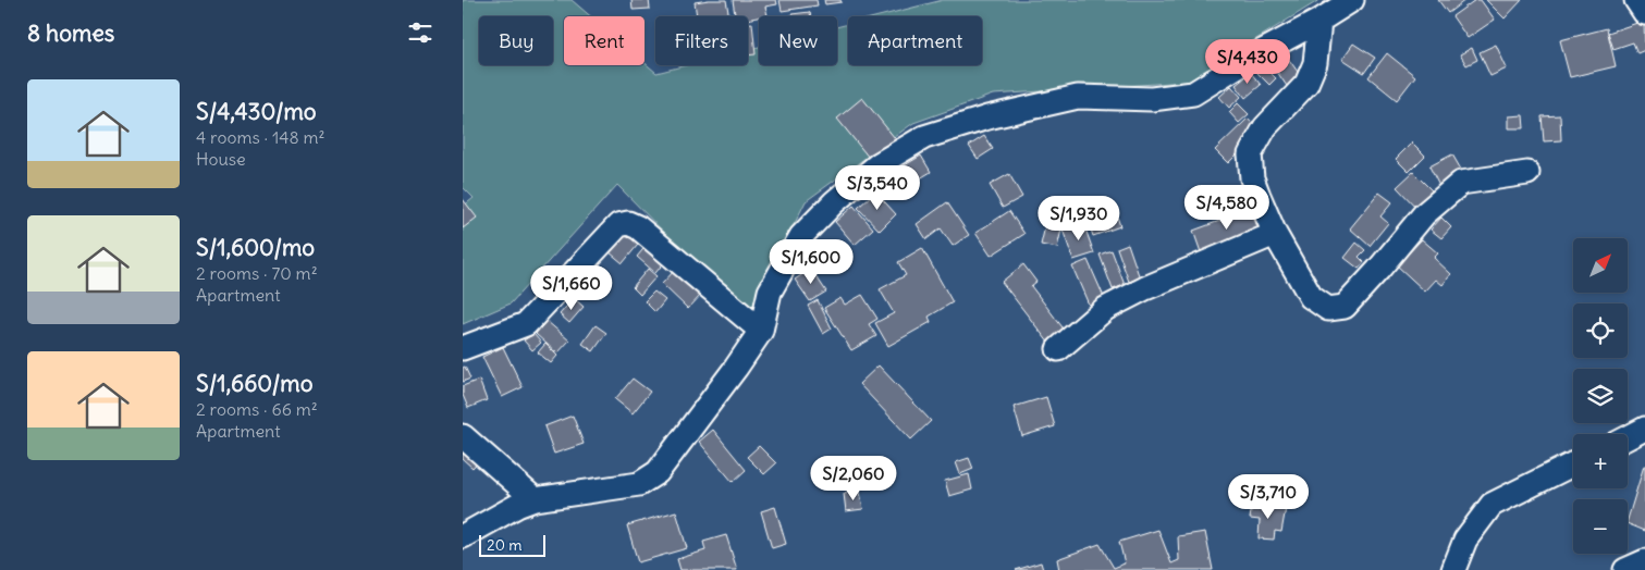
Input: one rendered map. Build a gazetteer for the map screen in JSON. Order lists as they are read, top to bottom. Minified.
{"scale_bar":"20 m","north":"top right","page":{"heading":"8 homes","chip":["Buy","Rent","Filters","New","Apartment"],"price":["S/4,430","S/3,540","S/4,580","S/1,930","S/1,600","S/1,660","S/2,060","S/3,710"],"list":[{"name":"S/4,430/mo","note":"4 rooms · 148 m² · House"},{"name":"S/1,600/mo","note":"2 rooms · 70 m² · Apartment"},{"name":"S/1,660/mo","note":"2 rooms · 66 m² · Apartment"}],"map_buttons":["+","−"],"scale":"20 m"}}
